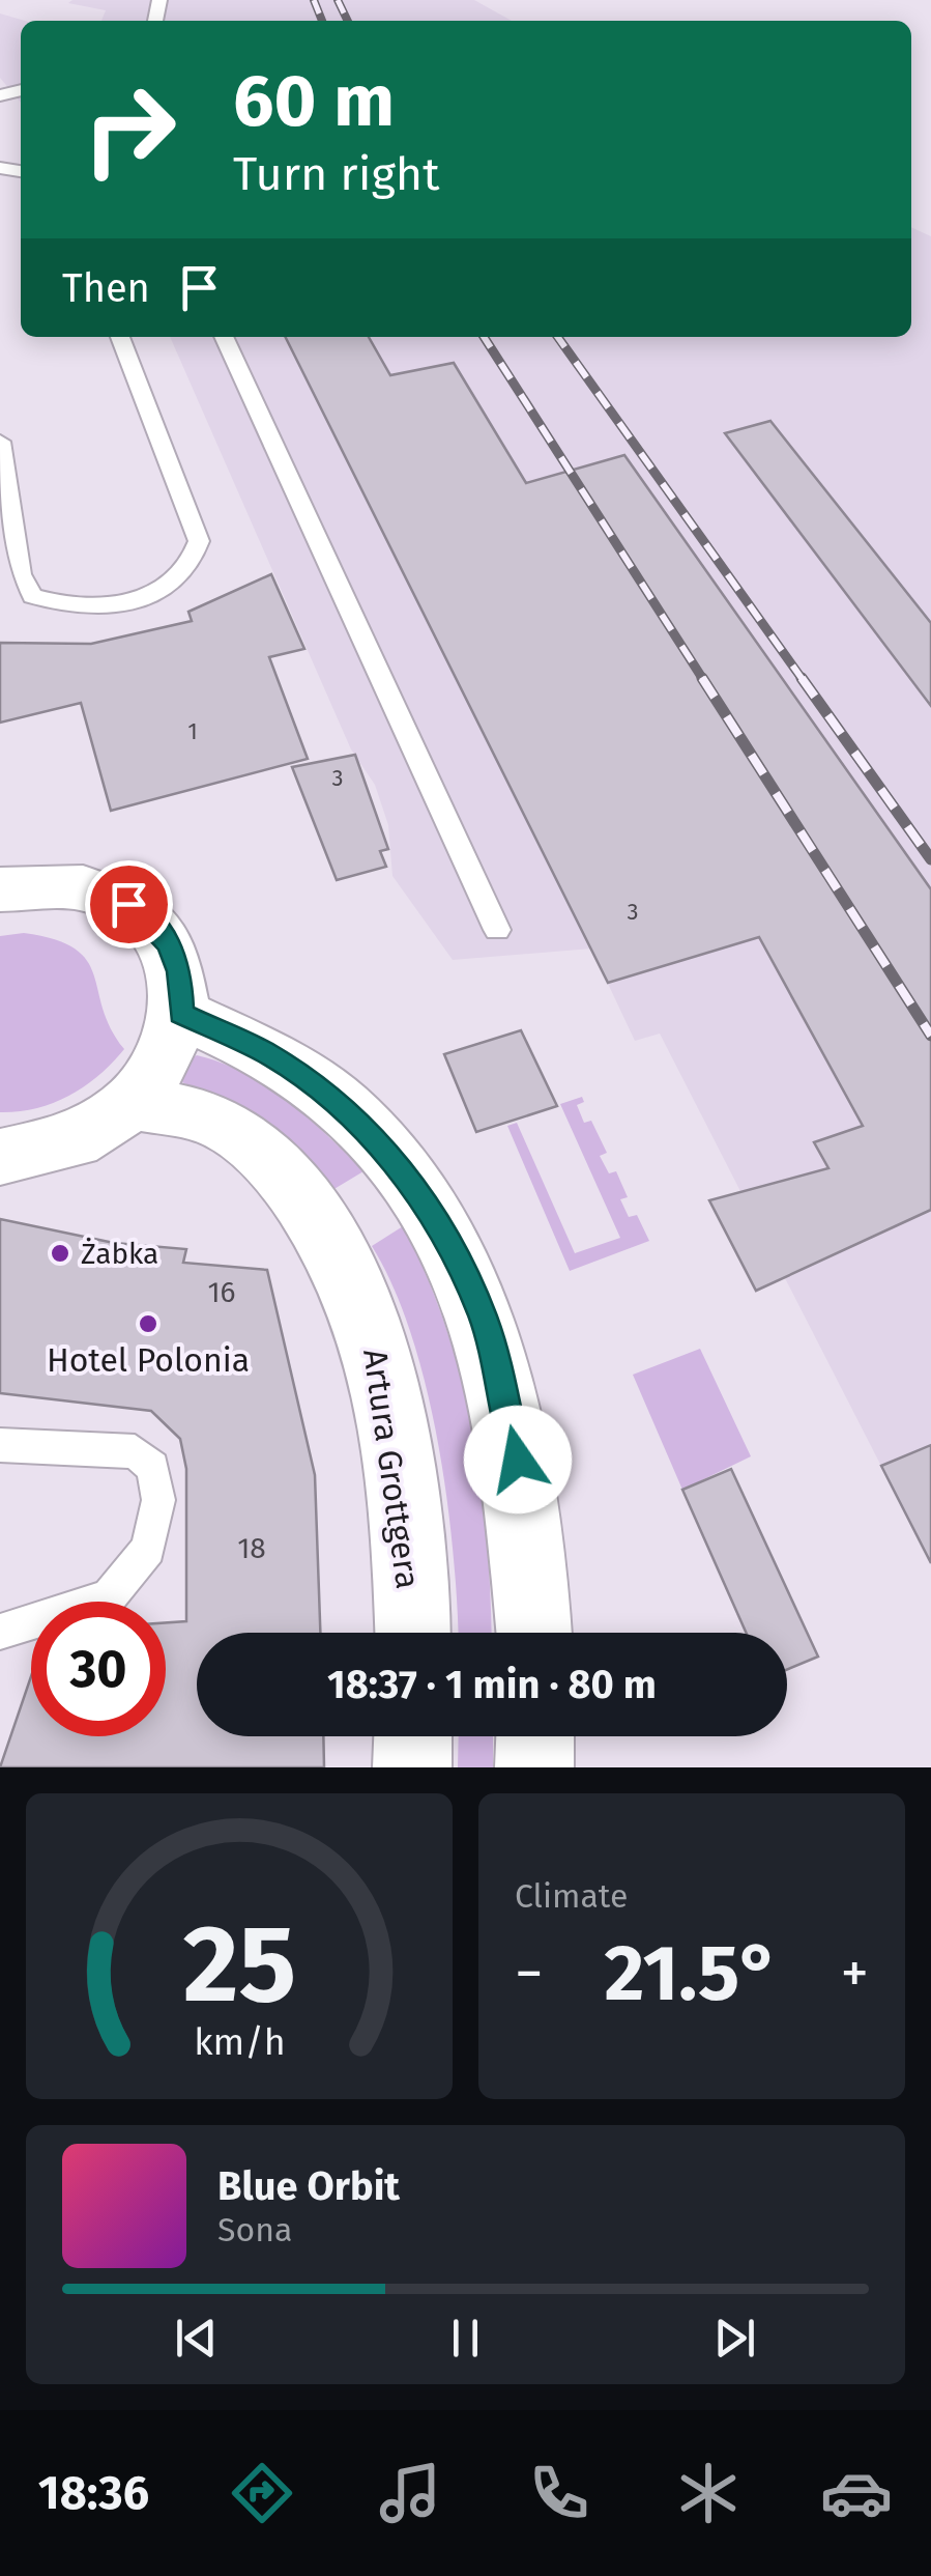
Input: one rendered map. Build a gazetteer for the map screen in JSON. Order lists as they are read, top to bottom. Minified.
{"streets":{"street":["Artura Grottgera"]},"places":["Żabka","Hotel Polonia"],"house_numbers":["1","3","3","16","18"],"page":{"turn":["60 m","Turn right"],"then":"Then","limit":"30","trip":"18:37 · 1 min · 80 m","tile":"Climate","heat":["−","21.5°","+"],"song":["Blue Orbit","Sona"],"tabs":"18:36","gauge":["25","km/h"]}}
